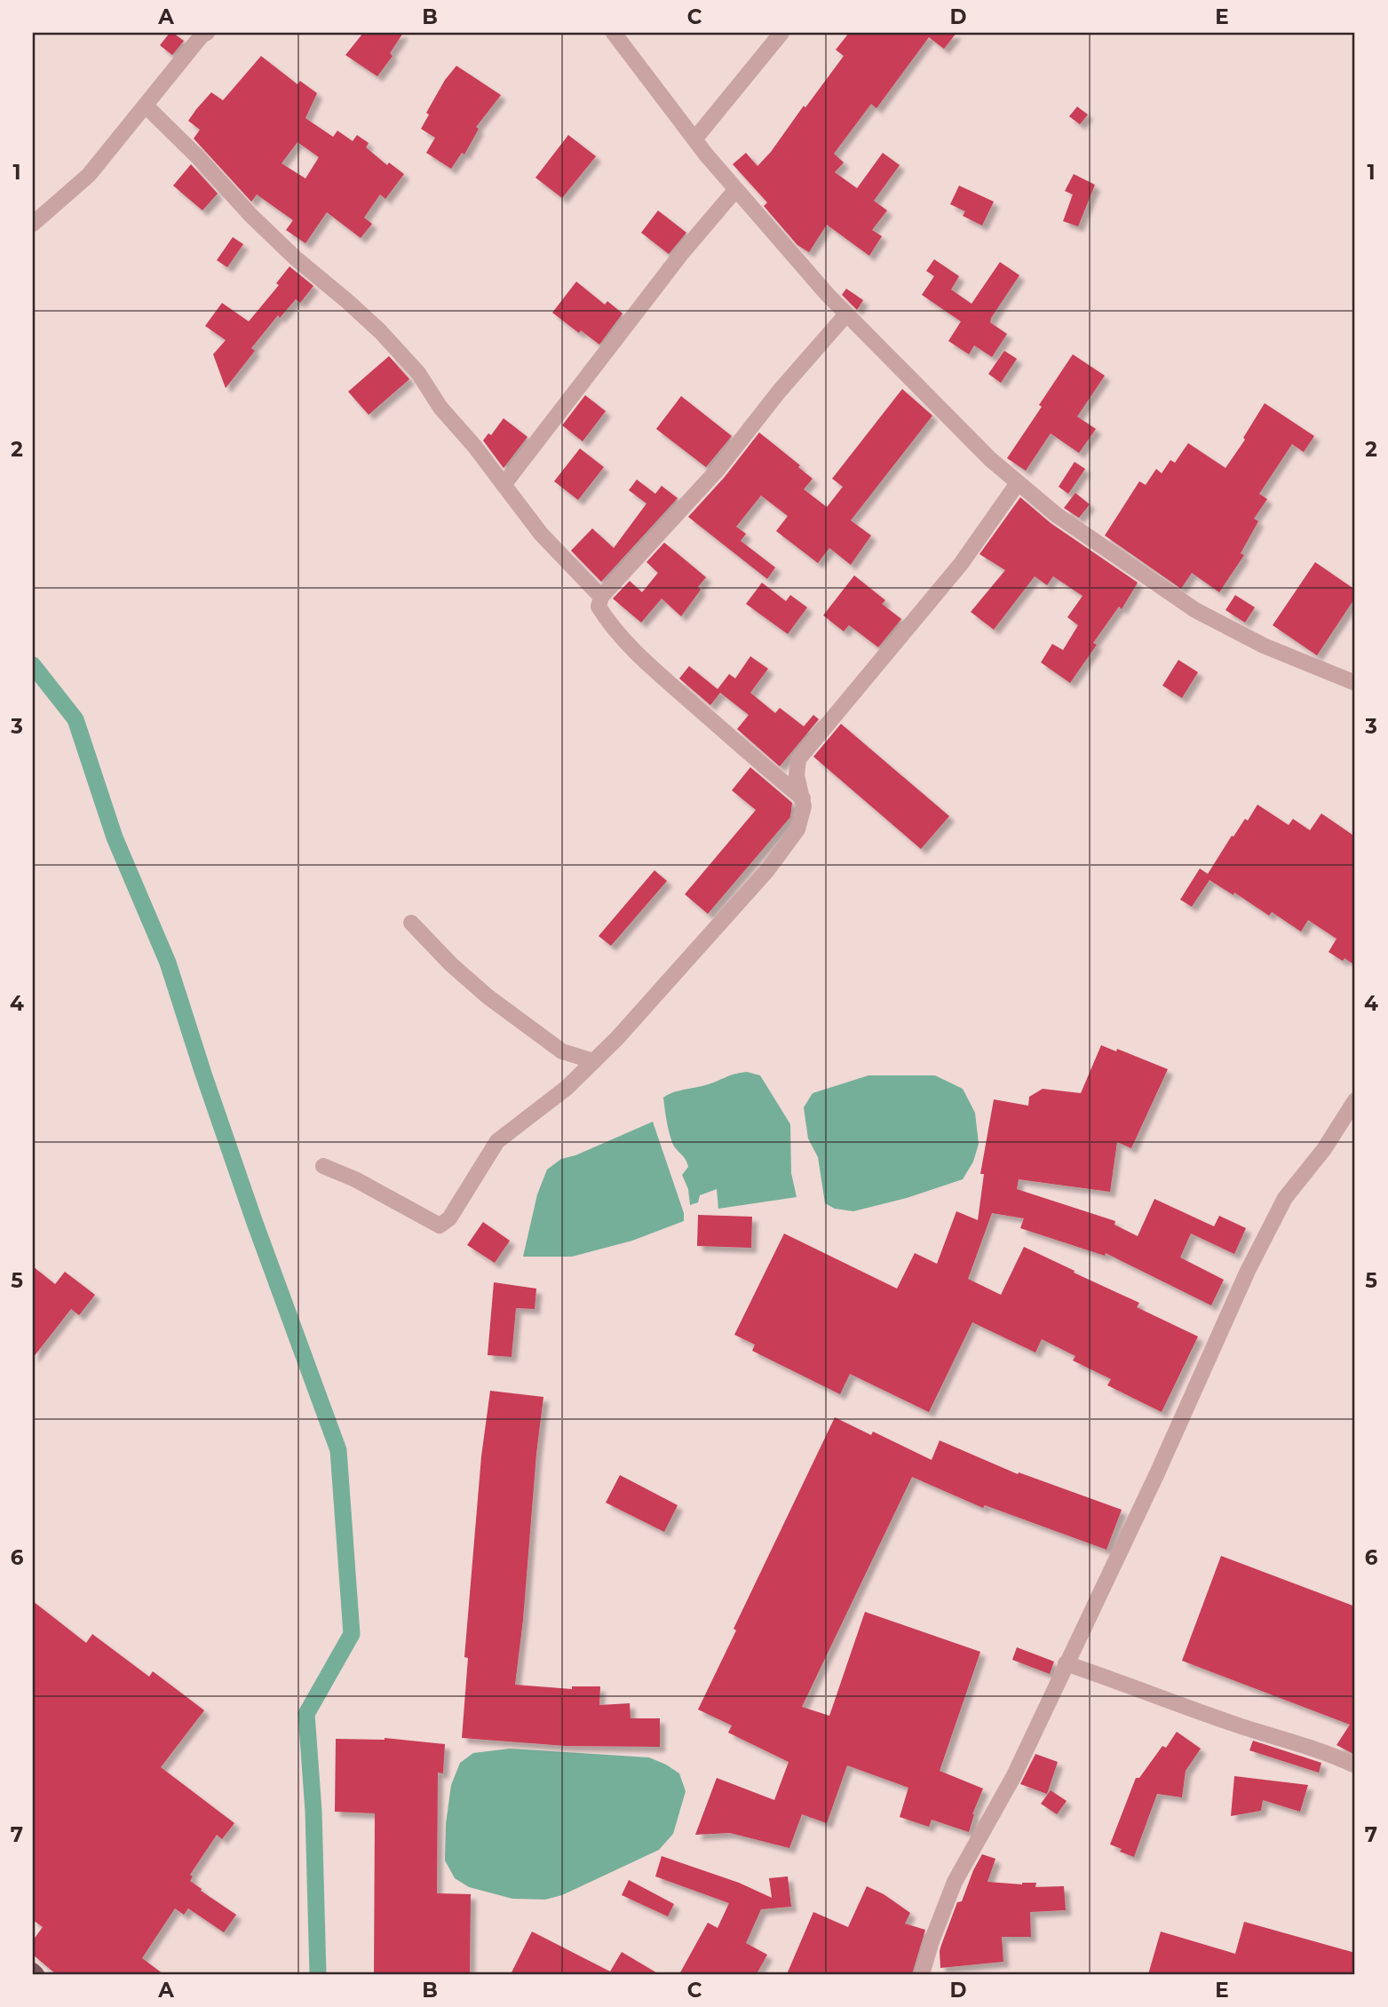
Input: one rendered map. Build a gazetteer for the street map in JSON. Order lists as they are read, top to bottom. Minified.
{"grid":{"columns":["A","B","C","D","E"],"rows":["1","2","3","4","5","6","7"]}}
